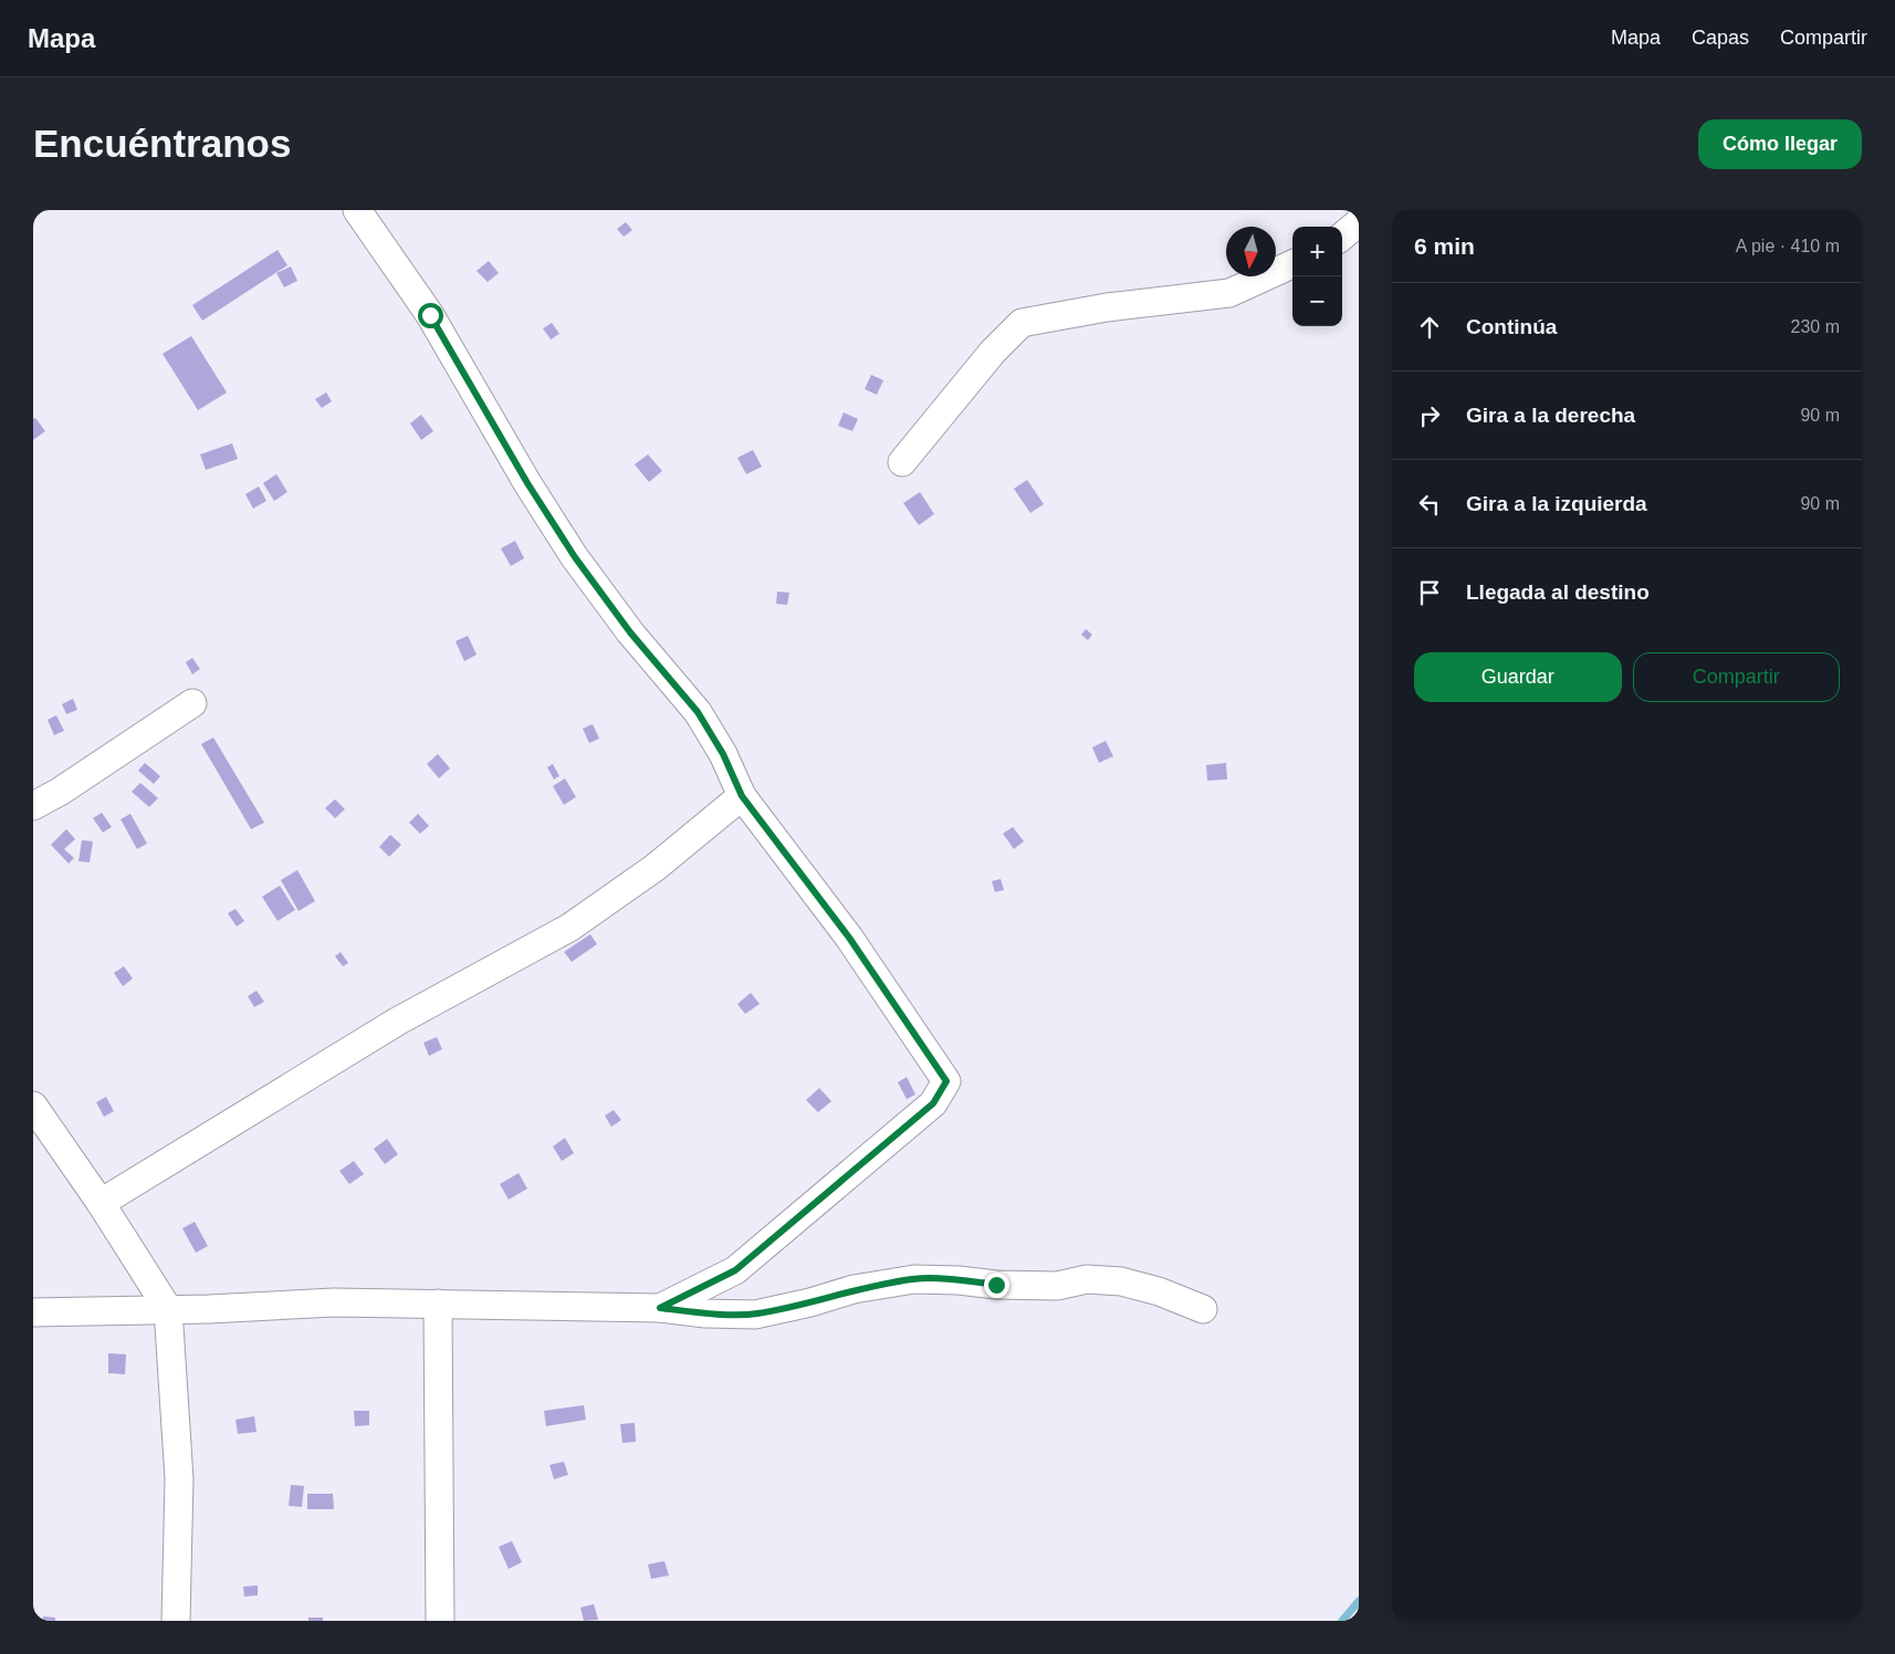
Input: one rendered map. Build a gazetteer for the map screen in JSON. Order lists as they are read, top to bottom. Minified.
{"north":"bottom","page":{"header":"Mapa","nav":["Mapa","Capas","Compartir"],"buttons":["Cómo llegar",["Guardar","Compartir"]],"title":"Encuéntranos","heading":["6 min","A pie · 410 m"],"map_buttons":["+","−"],"list":[["Continúa","230 m"],["Gira a la derecha","90 m"],["Gira a la izquierda","90 m"],"Llegada al destino"]}}
